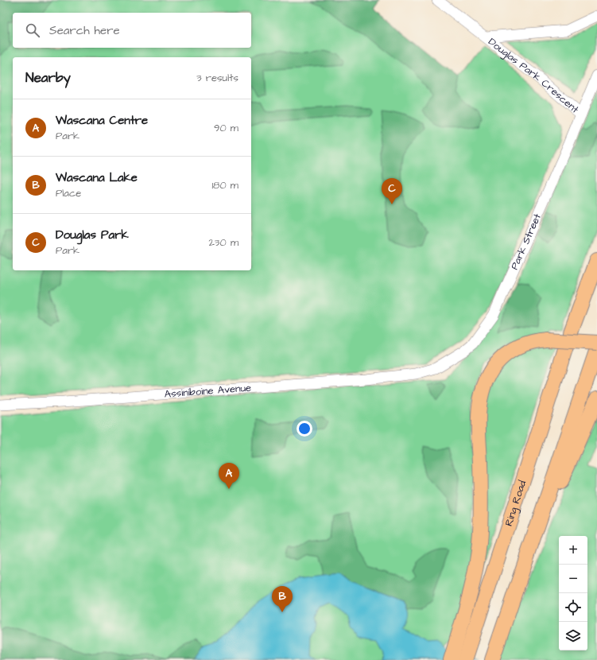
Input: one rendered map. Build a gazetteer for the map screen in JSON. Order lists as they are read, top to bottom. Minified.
{"streets":{"highway":["Ring Road"],"street":["Douglas Park Crescent","Park Street","Assiniboine Avenue"]},"crossings":[["Douglas Park Crescent","Park Street"],["Park Street","Assiniboine Avenue"]],"page":{"search":"Search here","heading":["Nearby","3 results"],"list":[{"mark":"A","name":"Wascana Centre","note":"Park","value":"90 m"},{"mark":"B","name":"Wascana Lake","note":"Place","value":"180 m"},{"mark":"C","name":"Douglas Park","note":"Park","value":"230 m"}],"pins":["C","A","B"],"map_buttons":["+","−"]}}
